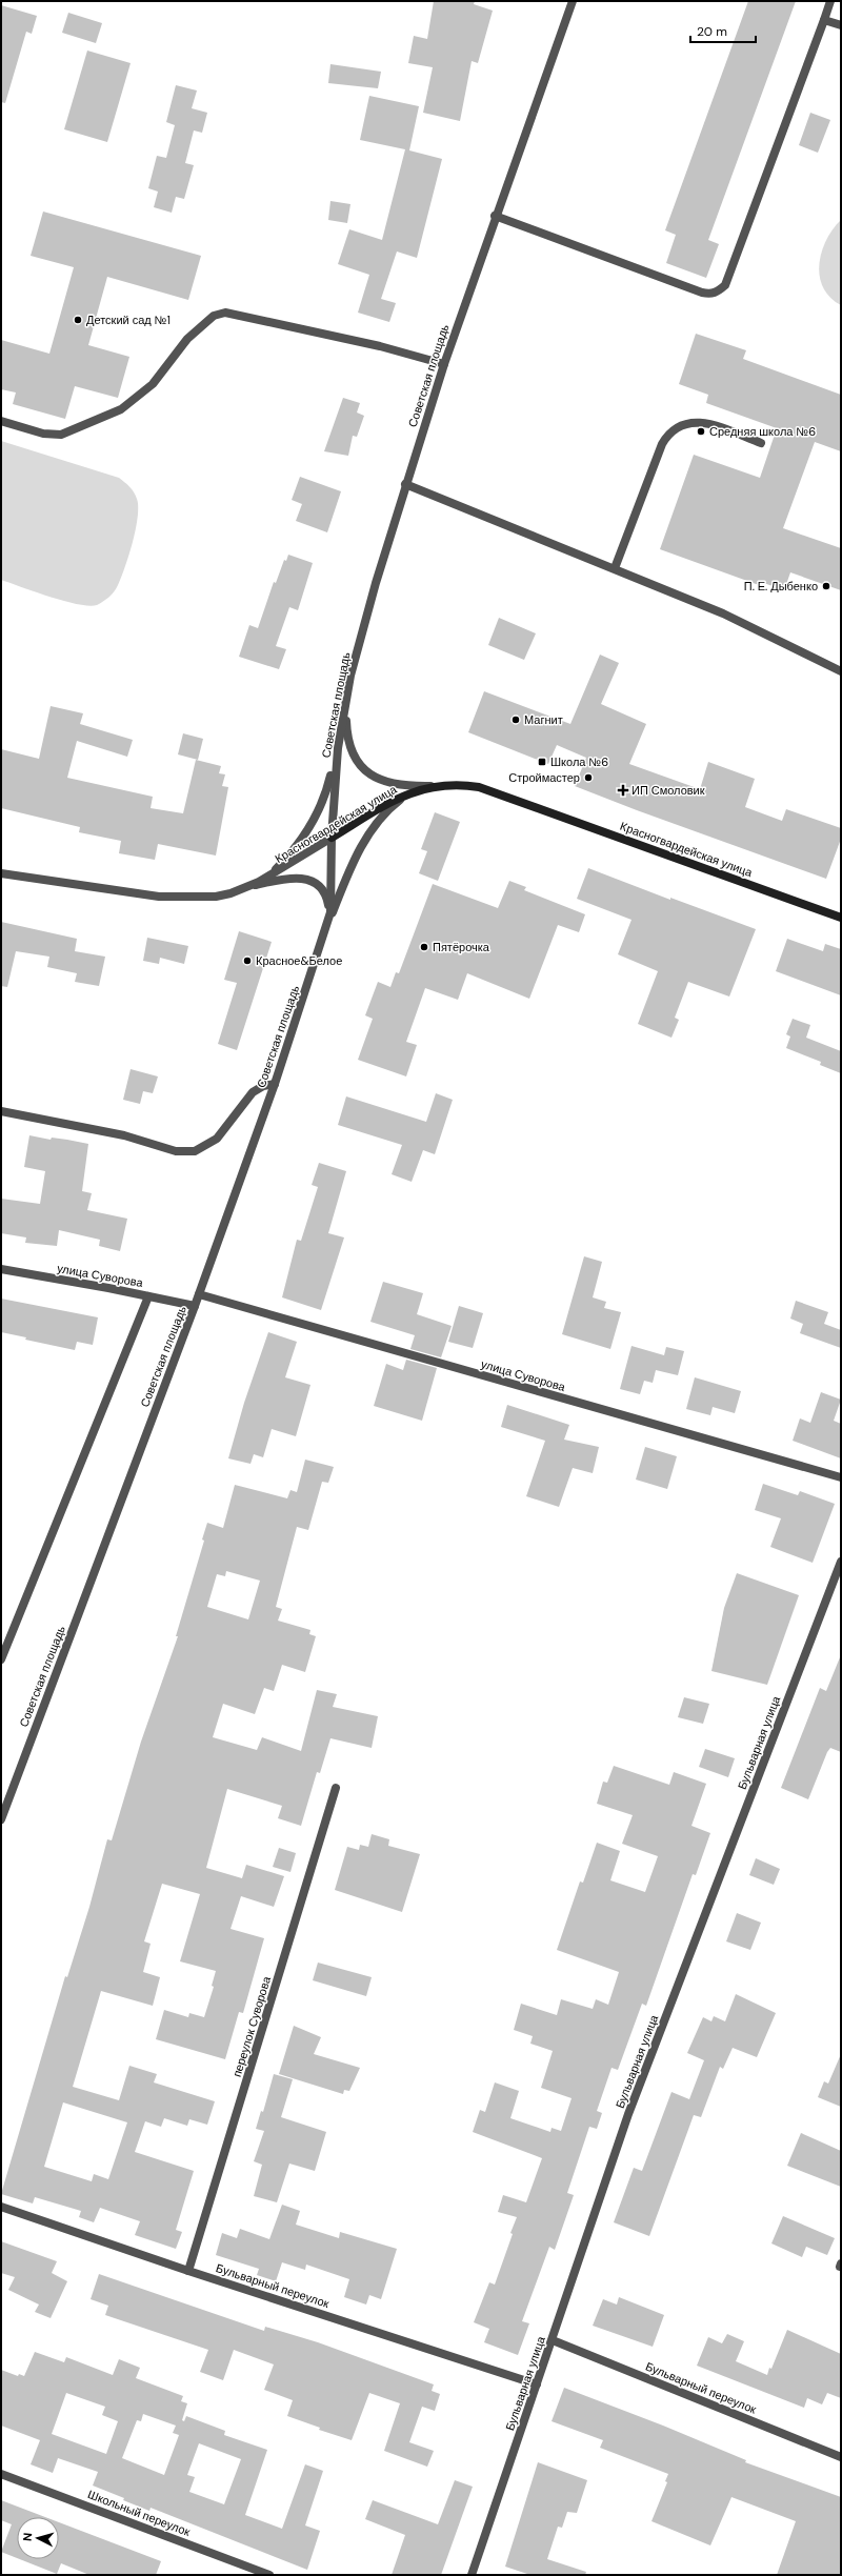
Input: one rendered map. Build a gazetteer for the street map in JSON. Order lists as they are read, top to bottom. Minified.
{"streets":{"main road":["Красногвардейская улица"],"street":["Советская площадь","улица Суворова","Бульварная улица","переулок Суворова","Бульварный переулок","Школьный переулок"]},"crossings":[["Советская площадь","Красногвардейская улица"],["Советская площадь","улица Суворова"],["Бульварная улица","Бульварный переулок"],["переулок Суворова","Бульварный переулок"]],"places":{"other":["Детский сад №1","Средняя школа №6","П. Е. Дыбенко","Магнит","Строймастер","Пятёрочка","Красное&Белое"],"transit":["Школа №6"],"health":["ИП Смоловик"]},"scale_bar":"20 m","north":"left"}
